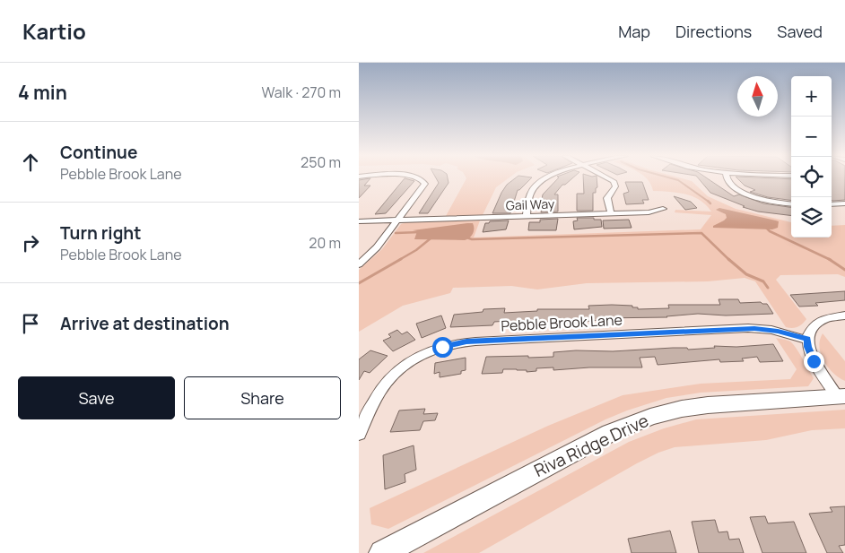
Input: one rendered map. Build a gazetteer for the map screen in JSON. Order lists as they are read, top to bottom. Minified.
{"streets":{"street":["Gail Way","Pebble Brook Lane","Riva Ridge Drive"]},"north":"top","page":{"header":"Kartio","nav":["Map","Directions","Saved"],"heading":["4 min","Walk · 270 m"],"map_buttons":["+","−"],"list":[["Continue","Pebble Brook Lane","250 m"],["Turn right","Pebble Brook Lane","20 m"],"Arrive at destination"],"buttons":["Save","Share"]}}
